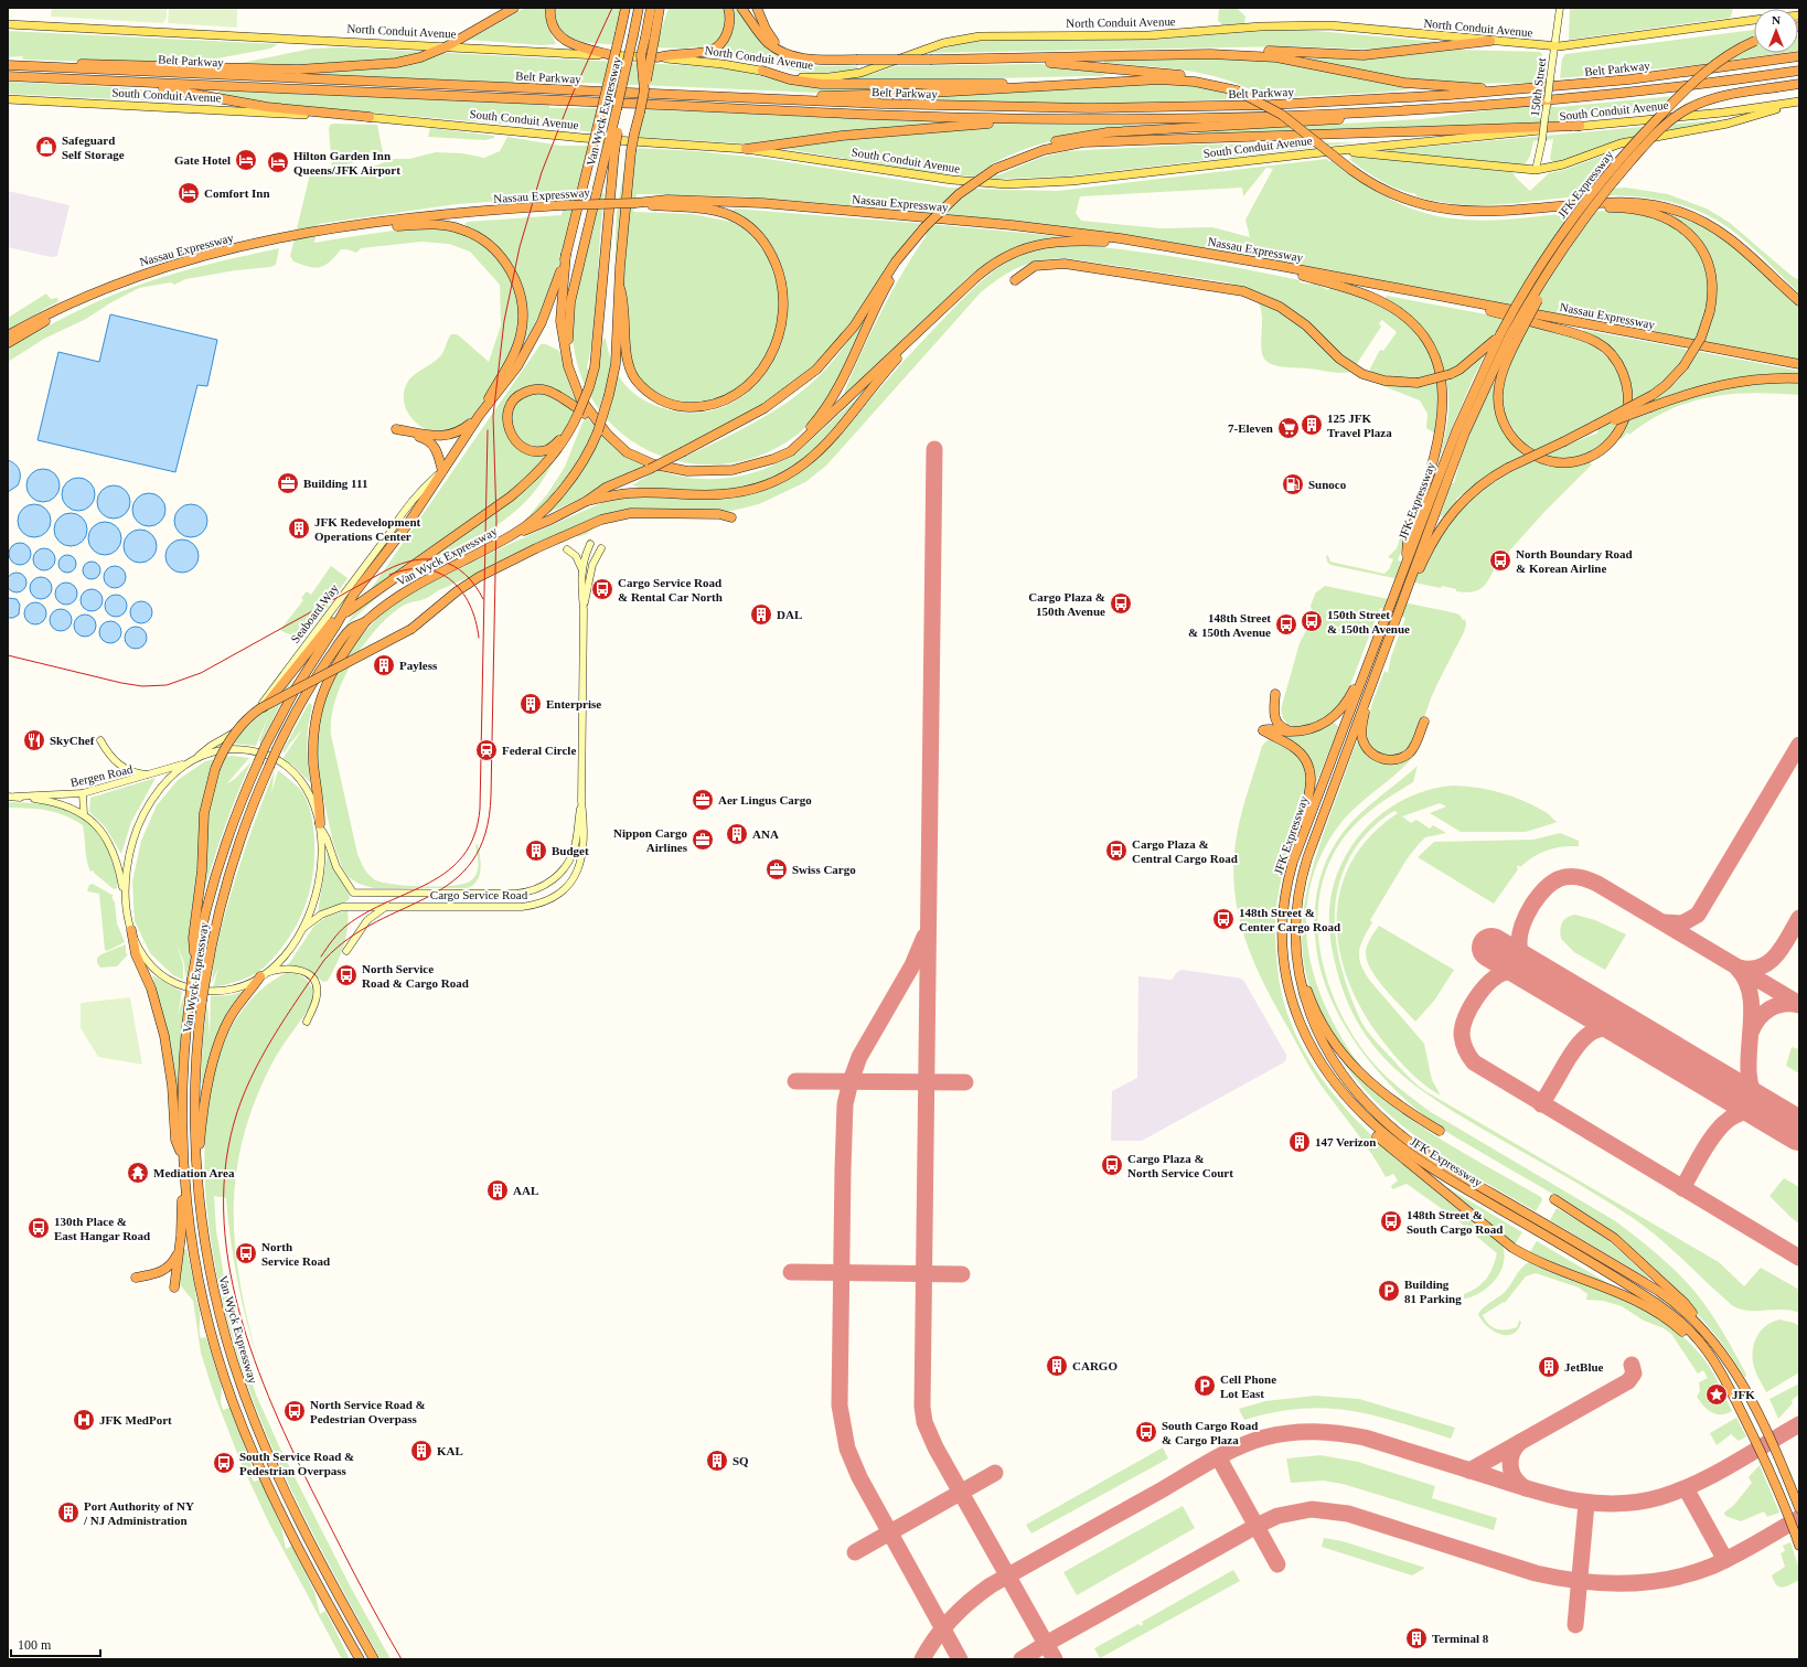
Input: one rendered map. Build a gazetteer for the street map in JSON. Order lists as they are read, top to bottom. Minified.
{"streets":{"highway":["Belt Parkway","Van Wyck Expressway","JFK Expressway","Nassau Expressway"],"main road":["North Conduit Avenue","South Conduit Avenue"],"street":["150th Street","Seaboard Way","Bergen Road","Cargo Service Road"]},"crossings":[["North Conduit Avenue","150th Street"],["Van Wyck Expressway","Seaboard Way"],["Seaboard Way","Bergen Road"]],"places":{"shop":["Safeguard Self Storage"],"hotel":["Gate Hotel","Hilton Garden Inn Queens/JFK Airport","Comfort Inn"],"building":["125 JFK Travel Plaza","JFK Redevelopment Operations Center","DAL","Payless","Enterprise","ANA","Budget","147 Verizon","AAL","CARGO","JetBlue","KAL","SQ","Port Authority of NY / NJ Administration","Terminal 8"],"supermarket":["7-Eleven"],"office":["Building 111","Aer Lingus Cargo","Nippon Cargo Airlines","Swiss Cargo"],"fuel station":["Sunoco"],"bus stop":["North Boundary Road & Korean Airline","Cargo Service Road & Rental Car North","Cargo Plaza & 150th Avenue","150th Street & 150th Avenue","148th Street & 150th Avenue","Cargo Plaza & Central Cargo Road","148th Street & Center Cargo Road","North Service Road & Cargo Road","Cargo Plaza & North Service Court","148th Street & South Cargo Road","130th Place & East Hangar Road","North Service Road","North Service Road & Pedestrian Overpass","South Cargo Road & Cargo Plaza","South Service Road & Pedestrian Overpass"],"restaurant":["SkyChef"],"station":["Federal Circle"],"temple":["Mediation Area"],"parking":["Building 81 Parking","Cell Phone Lot East"],"place":["JFK"],"hospital":["JFK MedPort"]},"scale_bar":"100 m","north":"top"}
